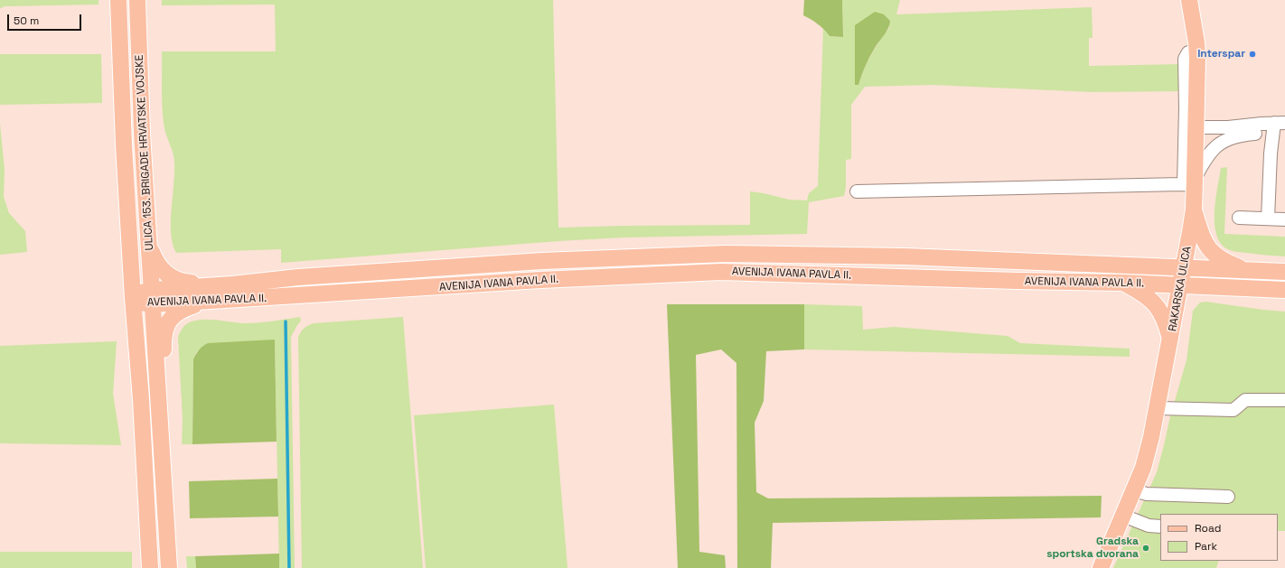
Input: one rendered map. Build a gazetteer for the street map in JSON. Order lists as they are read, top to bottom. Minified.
{"streets":{"main road":["ULICA 153. BRIGADE HRVATSKE VOJSKE","AVENIJA IVANA PAVLA II.","RAKARSKA ULICA"]},"crossings":[["ULICA 153. BRIGADE HRVATSKE VOJSKE","AVENIJA IVANA PAVLA II."],["AVENIJA IVANA PAVLA II.","RAKARSKA ULICA"]],"places":["Interspar","Gradska sportska dvorana"],"legend":["Road","Park"],"scale_bar":"50 m"}
